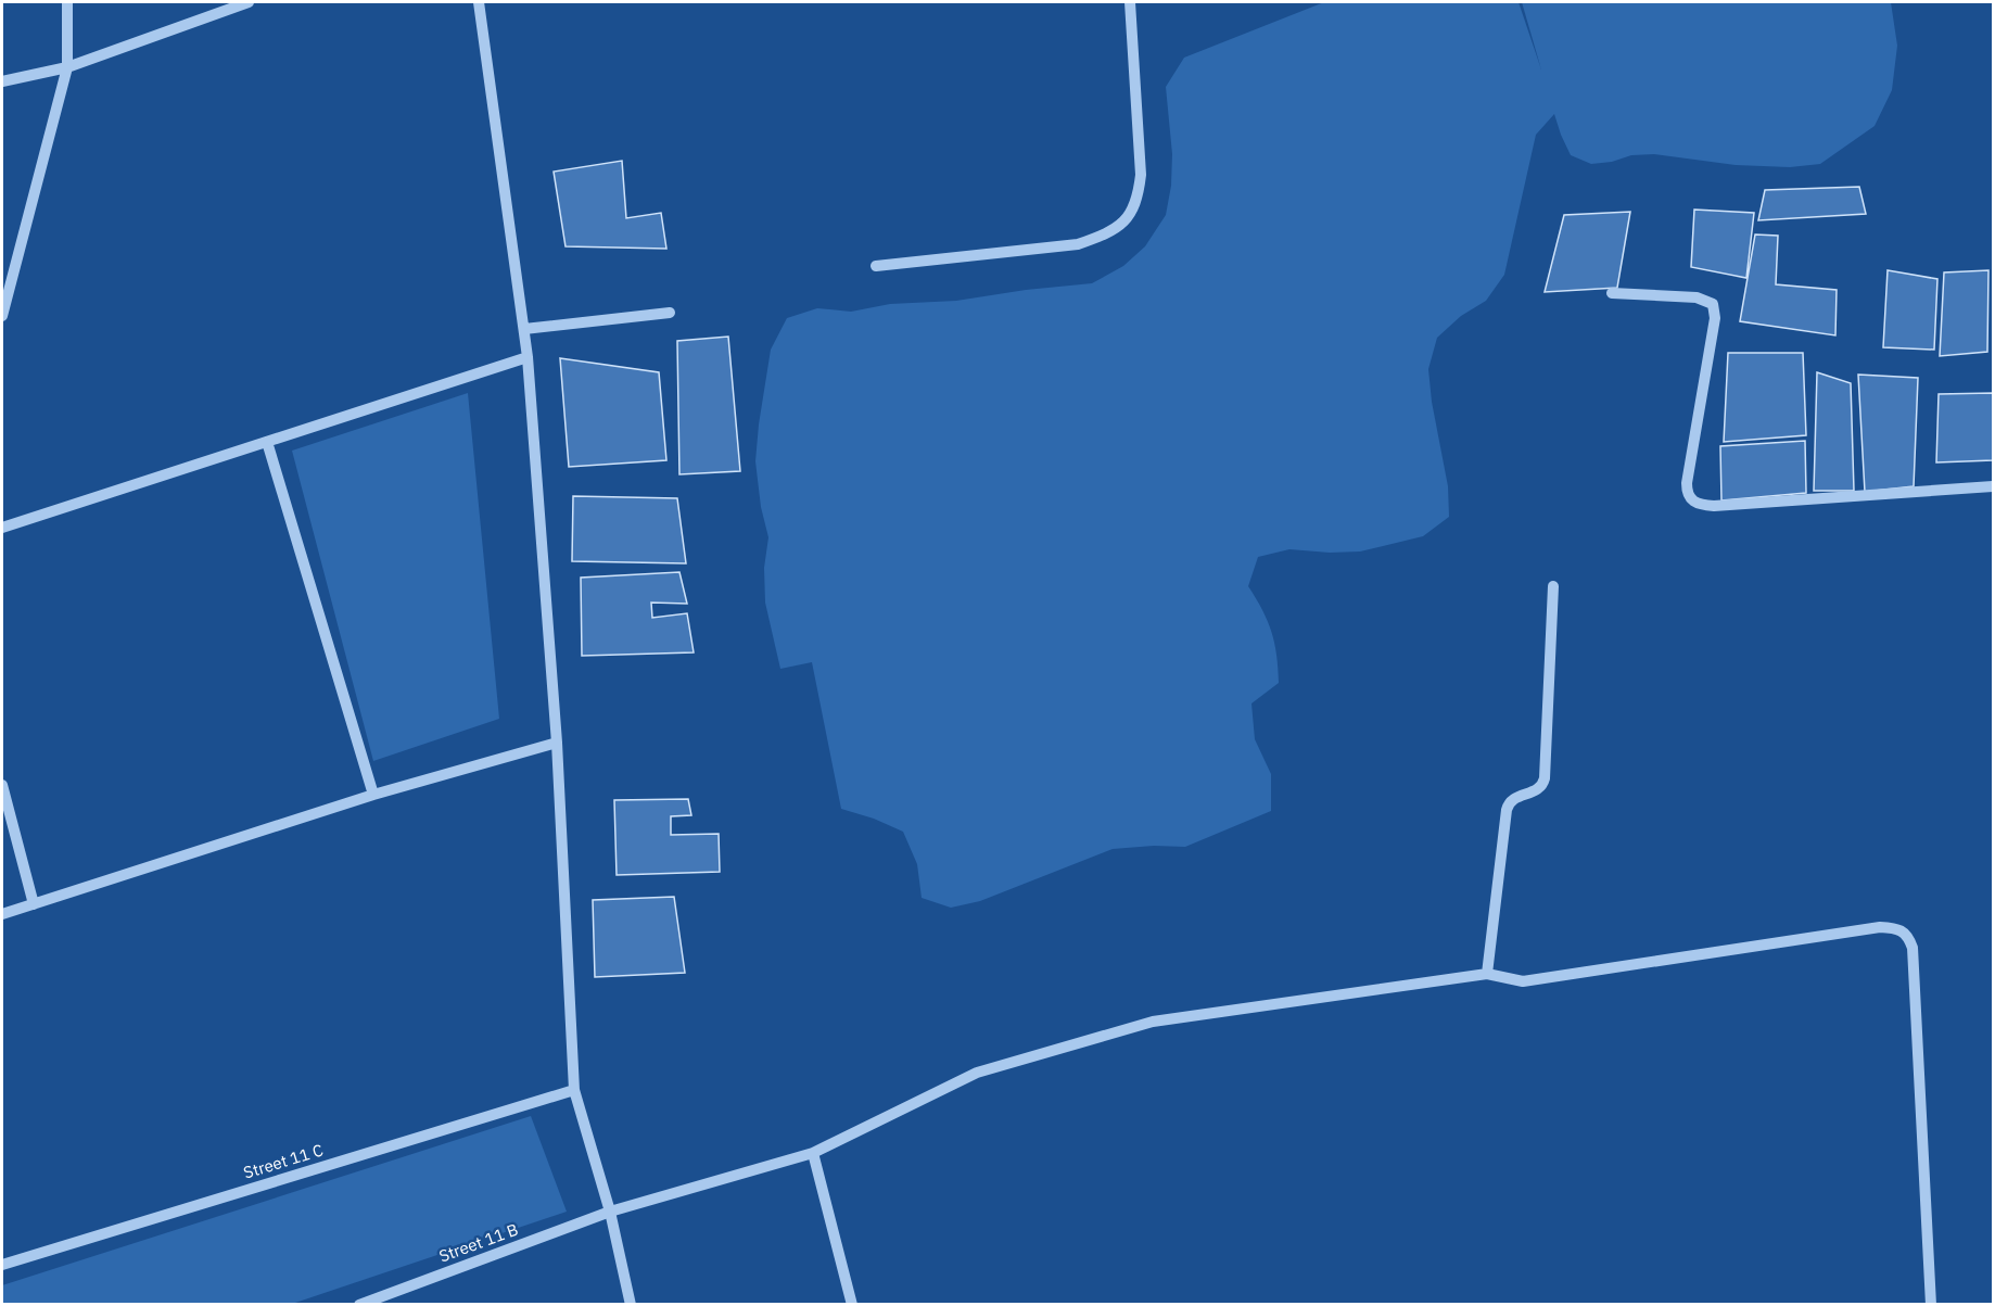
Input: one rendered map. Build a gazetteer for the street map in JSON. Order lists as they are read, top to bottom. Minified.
{"streets":{"street":["Street 11 C","Street 11 B"]}}
